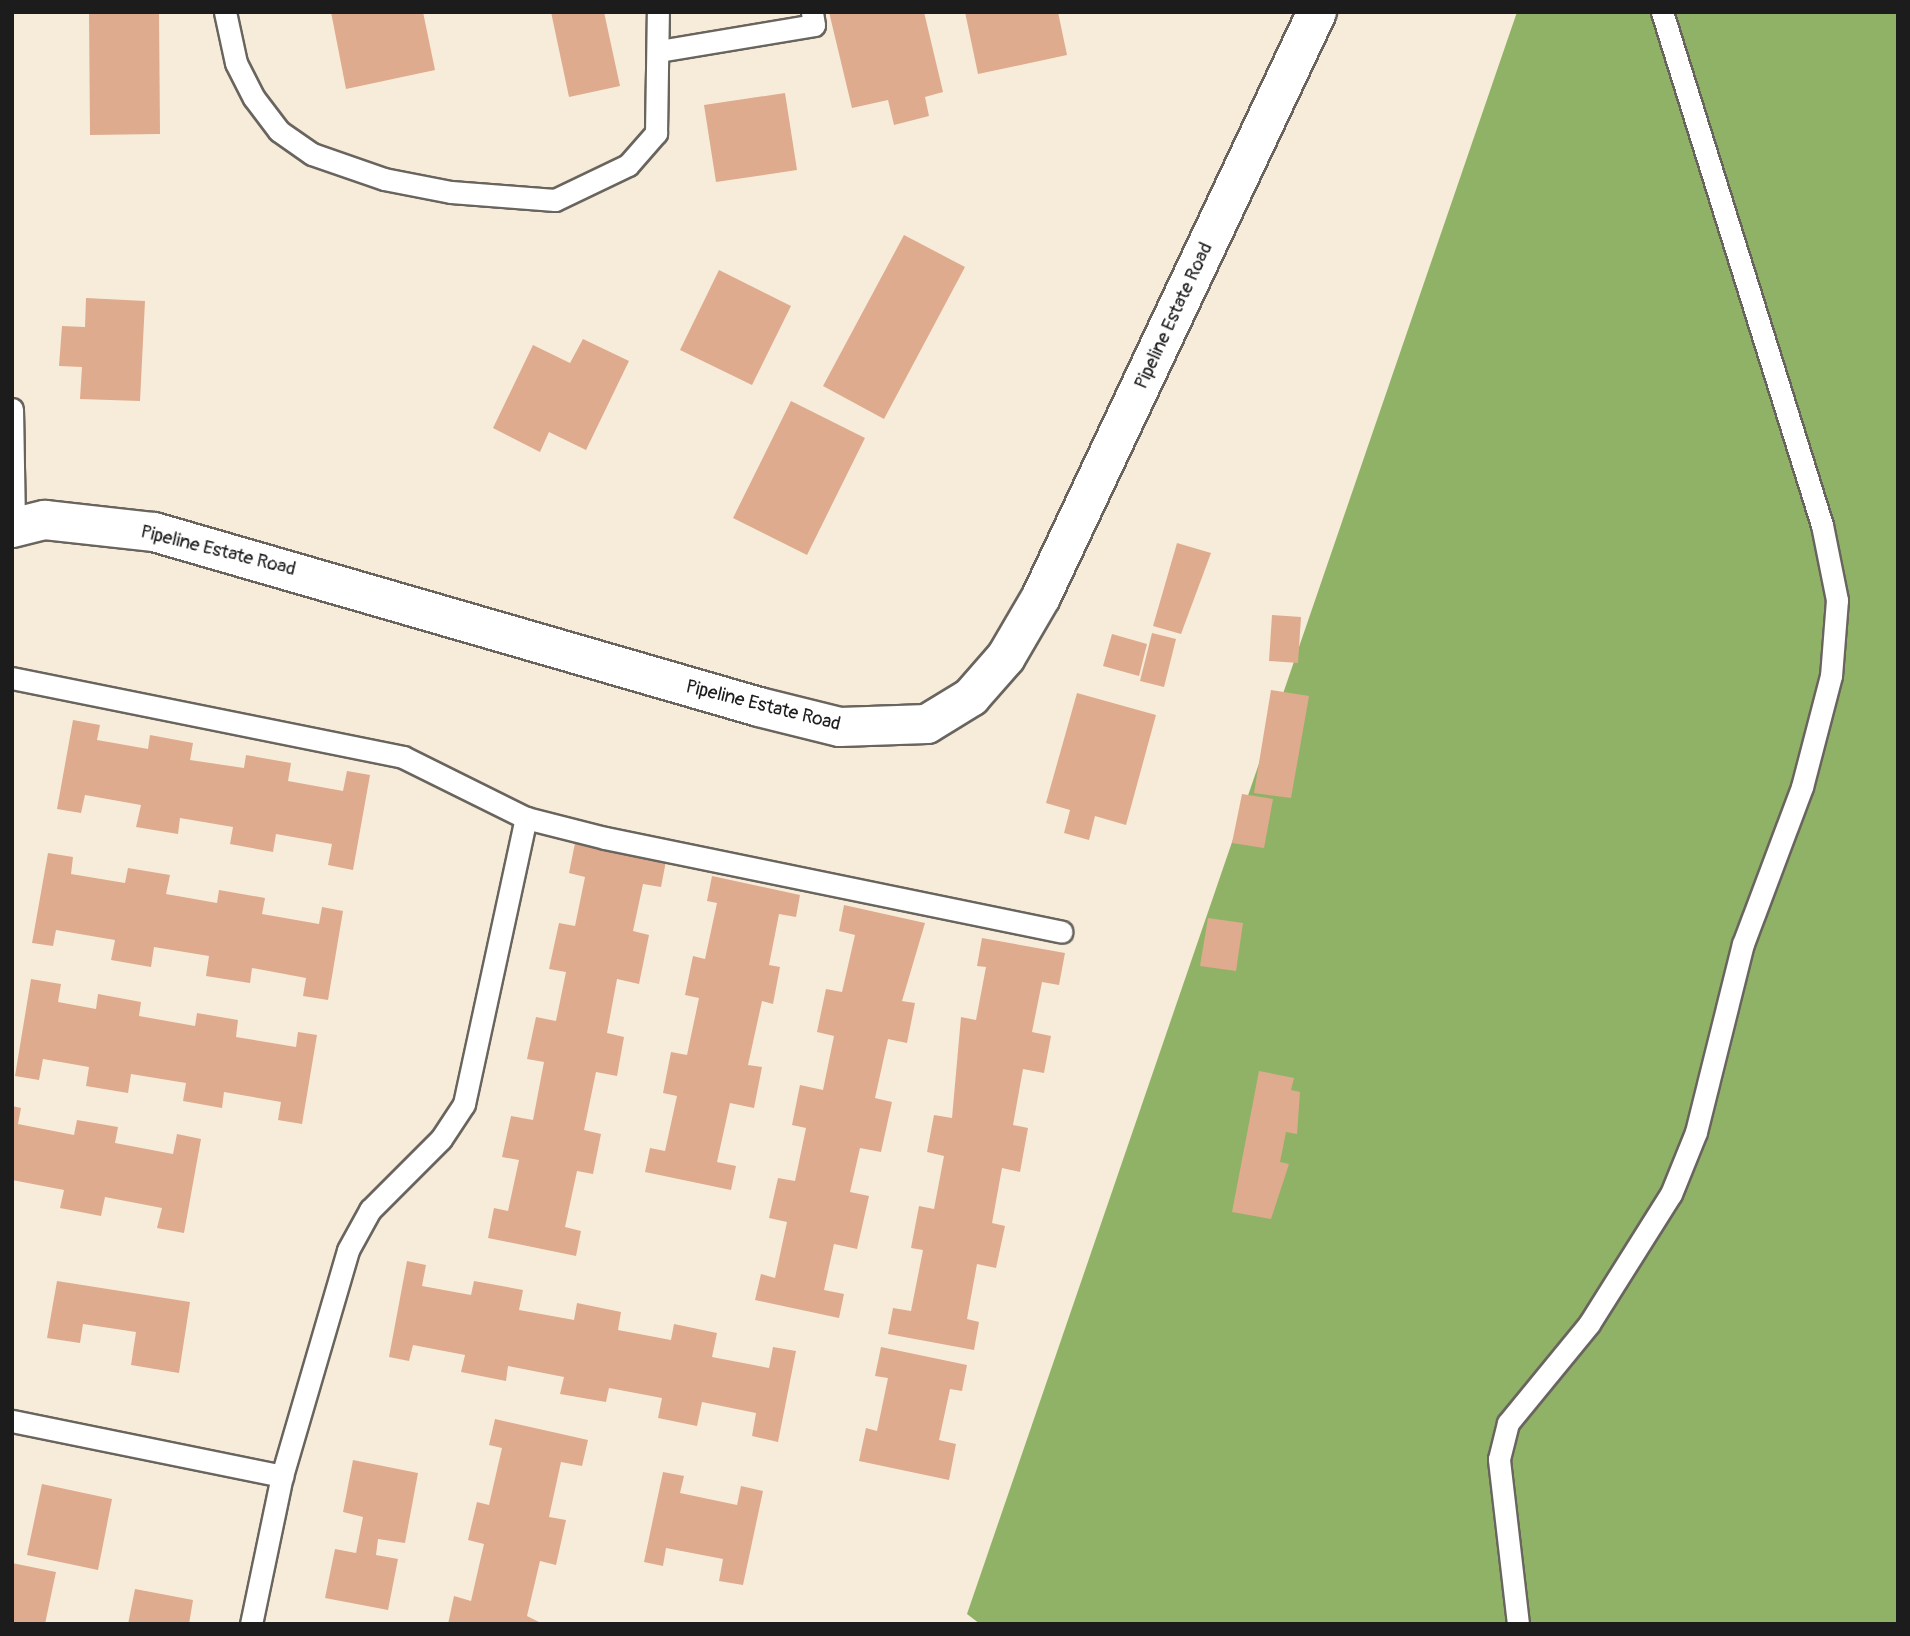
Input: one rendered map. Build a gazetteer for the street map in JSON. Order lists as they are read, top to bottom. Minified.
{"streets":{"street":["Pipeline Estate Road"]}}
